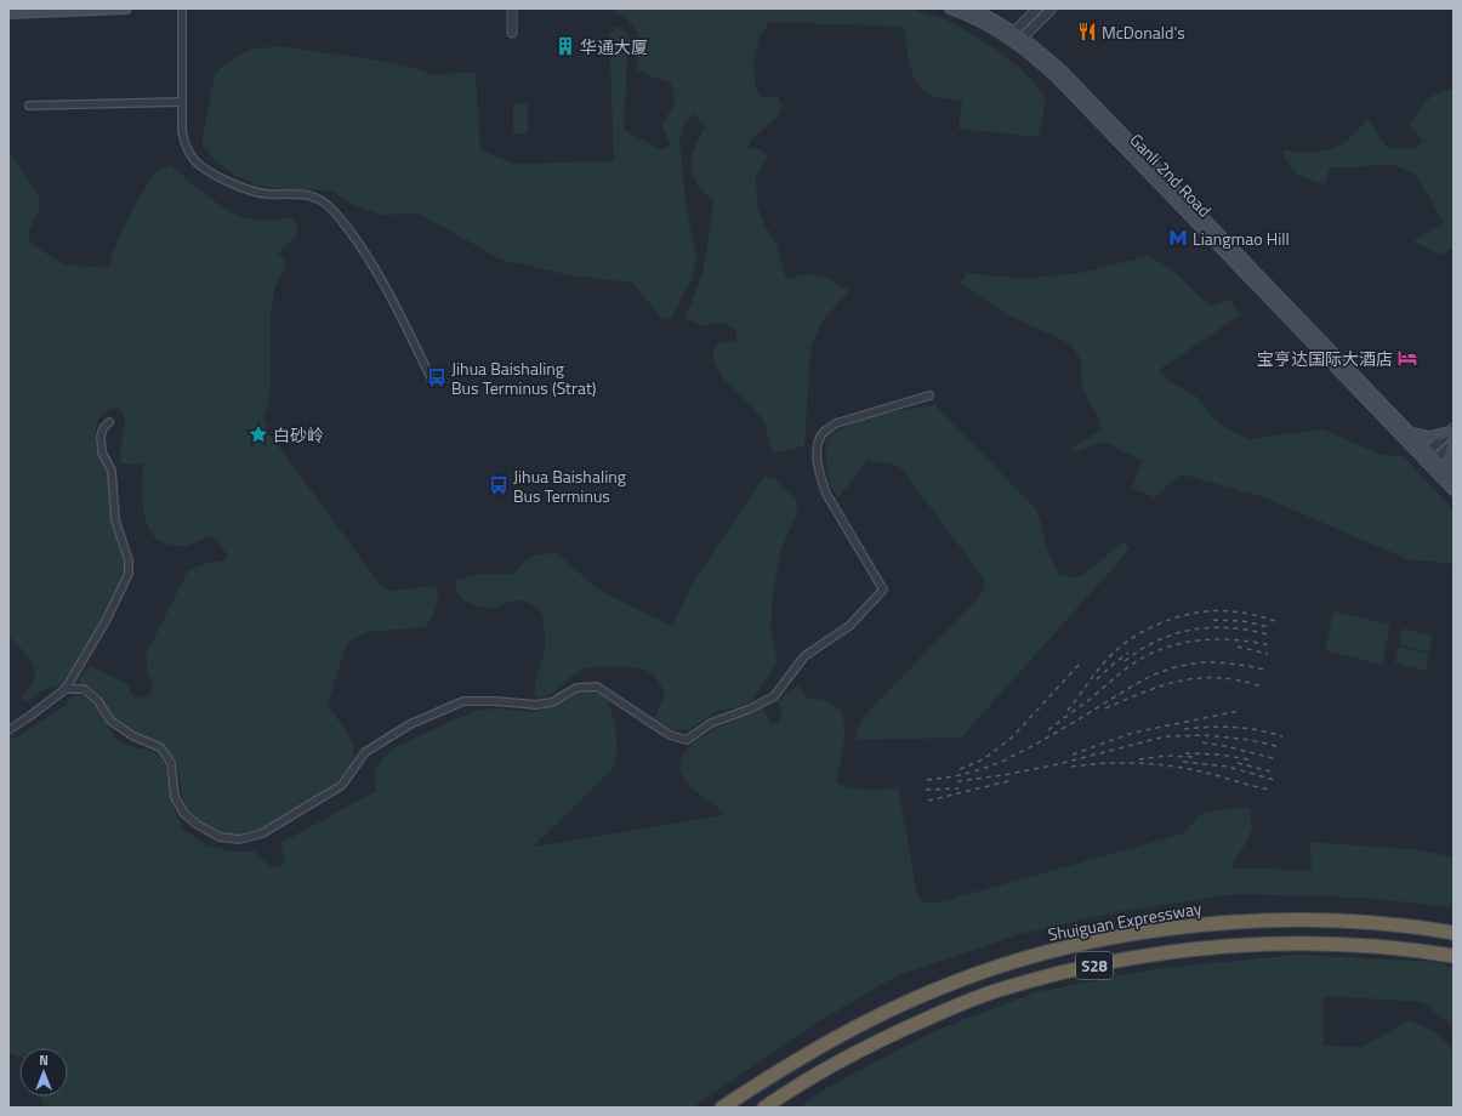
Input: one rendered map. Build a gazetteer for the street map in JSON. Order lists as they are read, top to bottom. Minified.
{"streets":{"highway":["Shuiguan Expressway","S28"],"main road":["Ganli 2nd Road"]},"places":{"restaurant":["McDonald's"],"building":["华通大厦"],"metro station":["Liangmao Hill"],"hotel":["宝亨达国际大酒店"],"bus stop":["Jihua Baishaling Bus Terminus (Strat)","Jihua Baishaling Bus Terminus"],"place":["白砂岭"]},"north":"top"}
